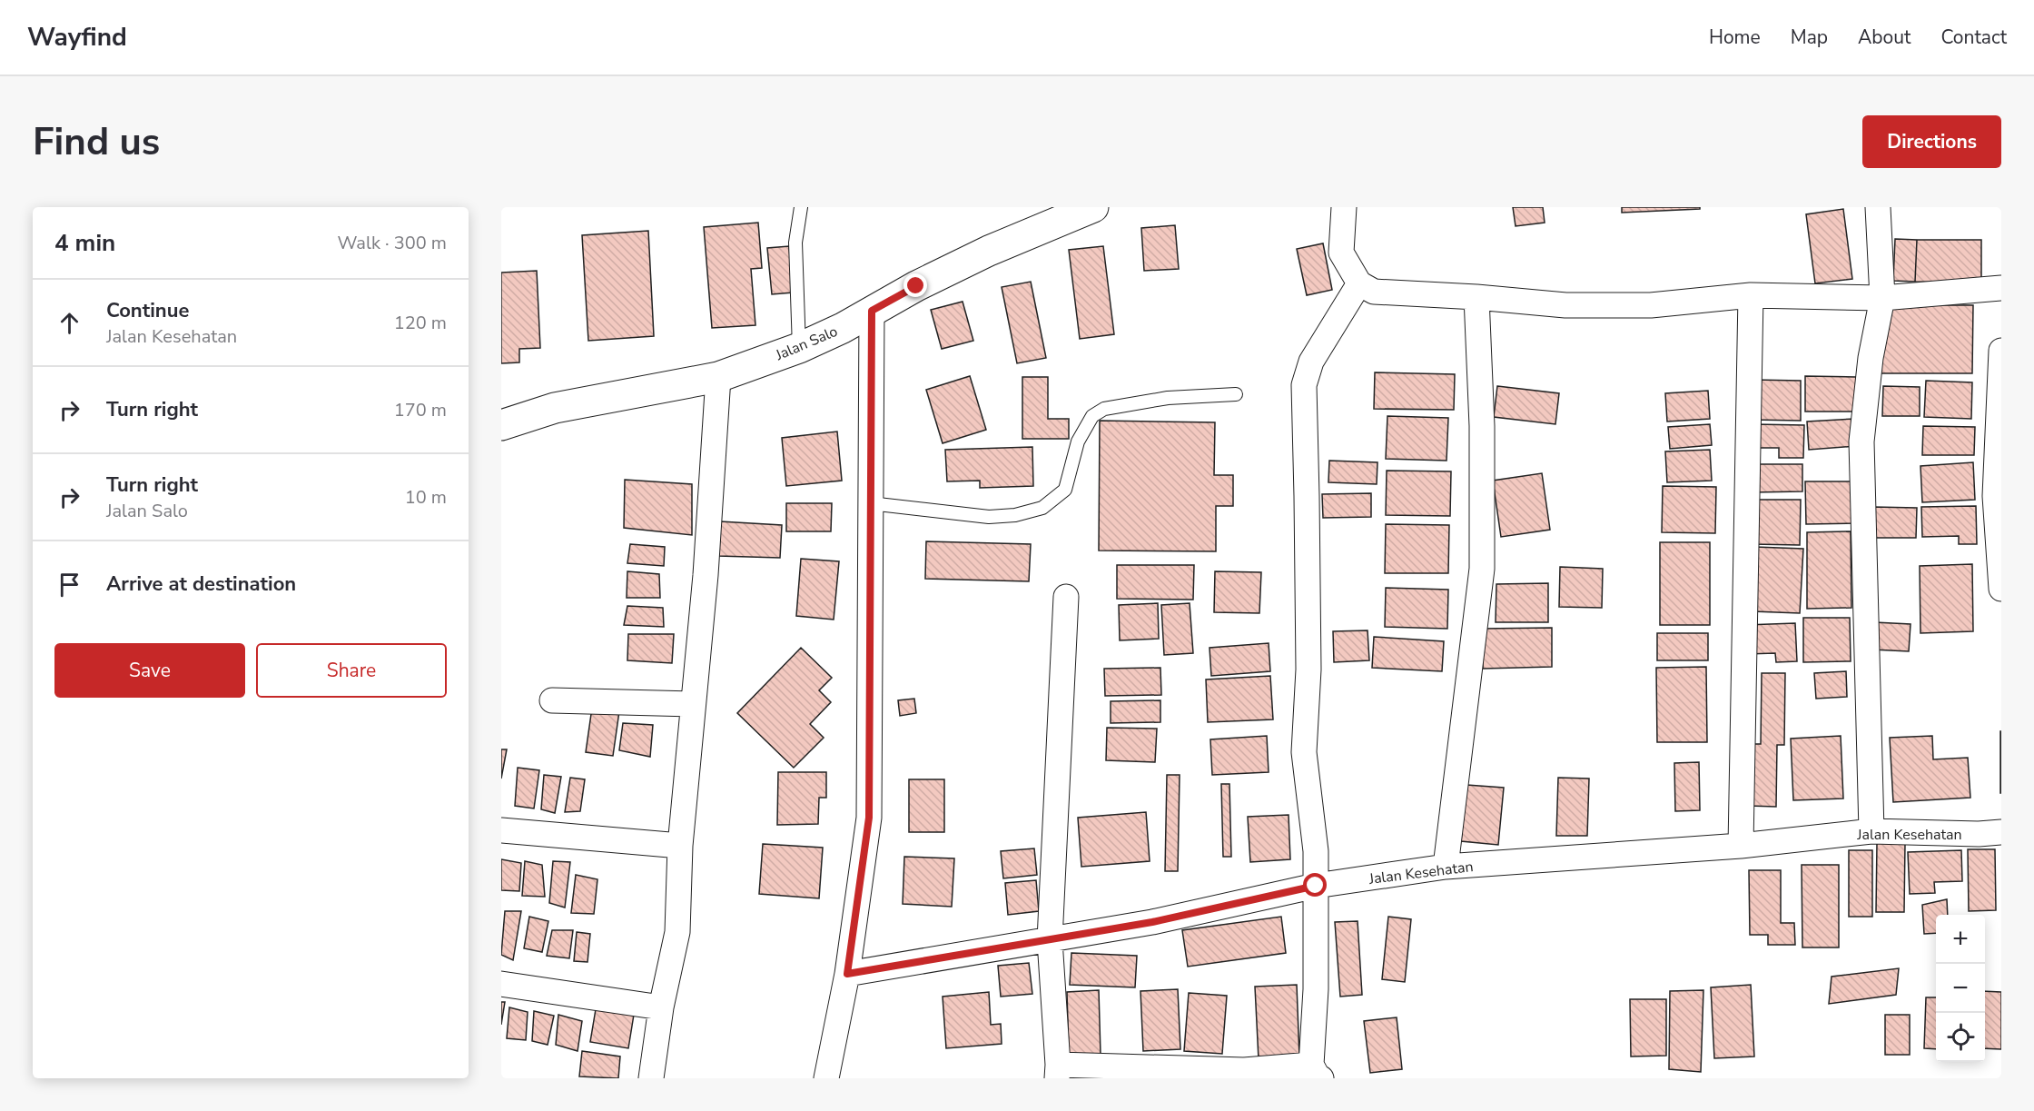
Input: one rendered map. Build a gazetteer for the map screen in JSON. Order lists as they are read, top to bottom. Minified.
{"streets":{"street":["Jalan Salo","Jalan Kesehatan"]},"page":{"header":"Wayfind","nav":["Home","Map","About","Contact"],"buttons":["Directions",["Save","Share"]],"title":"Find us","heading":["4 min","Walk · 300 m"],"list":[["Continue","Jalan Kesehatan","120 m"],["Turn right","170 m"],["Turn right","Jalan Salo","10 m"],"Arrive at destination"],"map_buttons":["+","−"]}}
